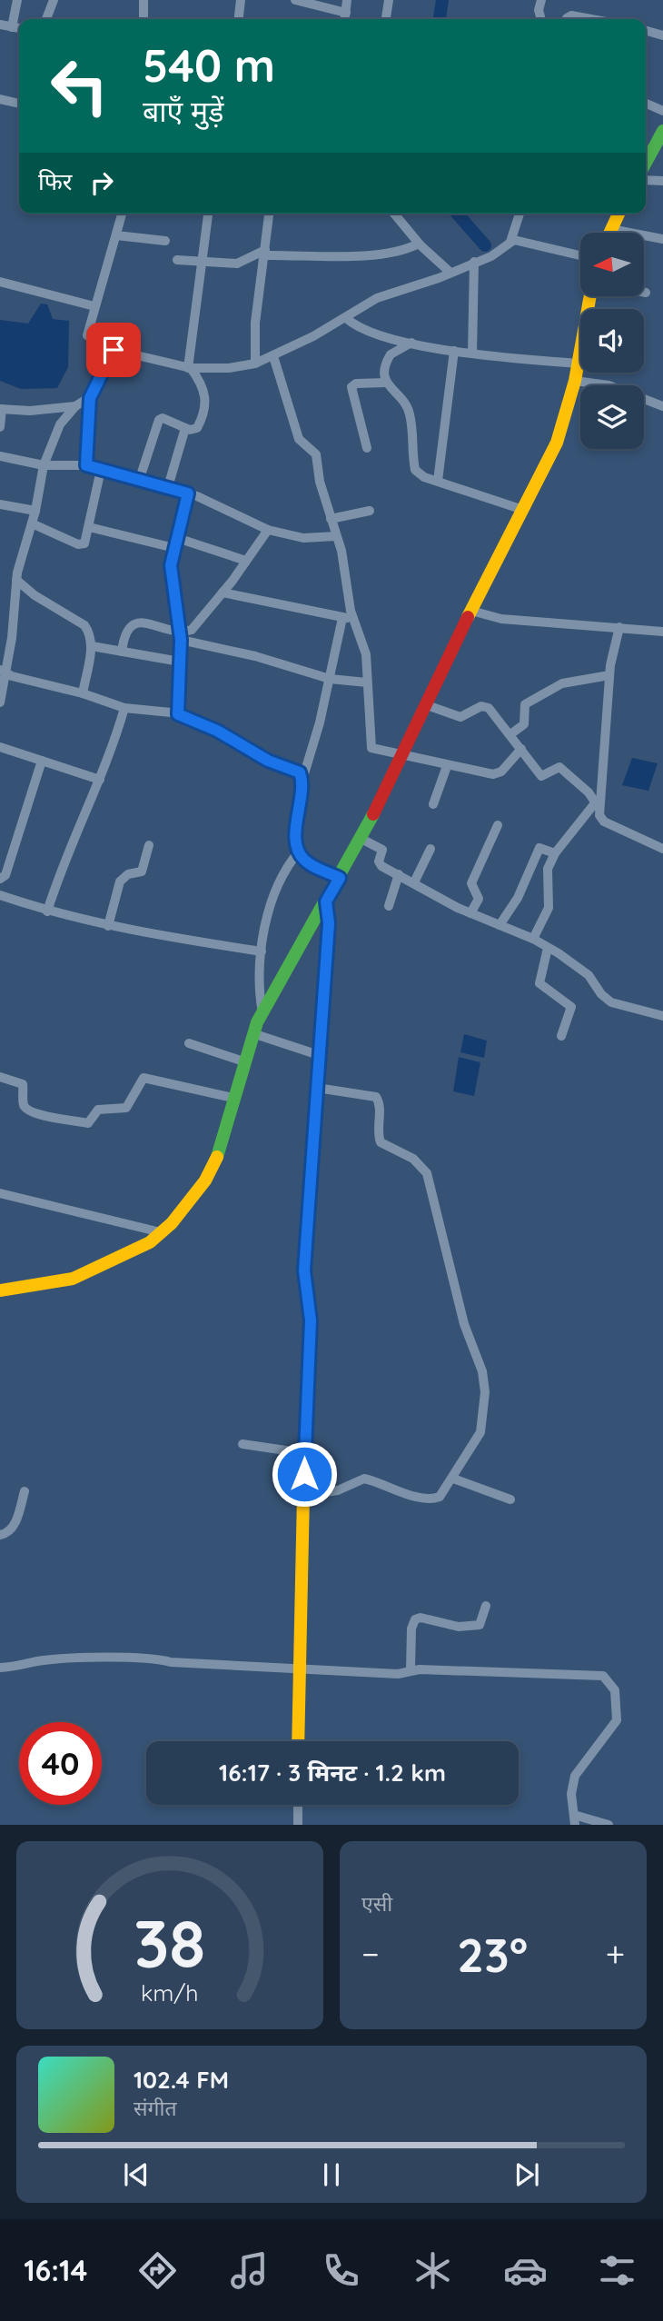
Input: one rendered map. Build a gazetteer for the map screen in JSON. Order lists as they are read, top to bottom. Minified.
{"north":"left","page":{"turn":["540 m","बाएँ मुड़ें"],"then":"फिर","limit":"40","trip":"16:17 · 3 मिनट · 1.2 km","tile":"एसी","heat":["−","23°","+"],"song":["102.4 FM","संगीत"],"tabs":"16:14","gauge":["38","km/h"]}}
